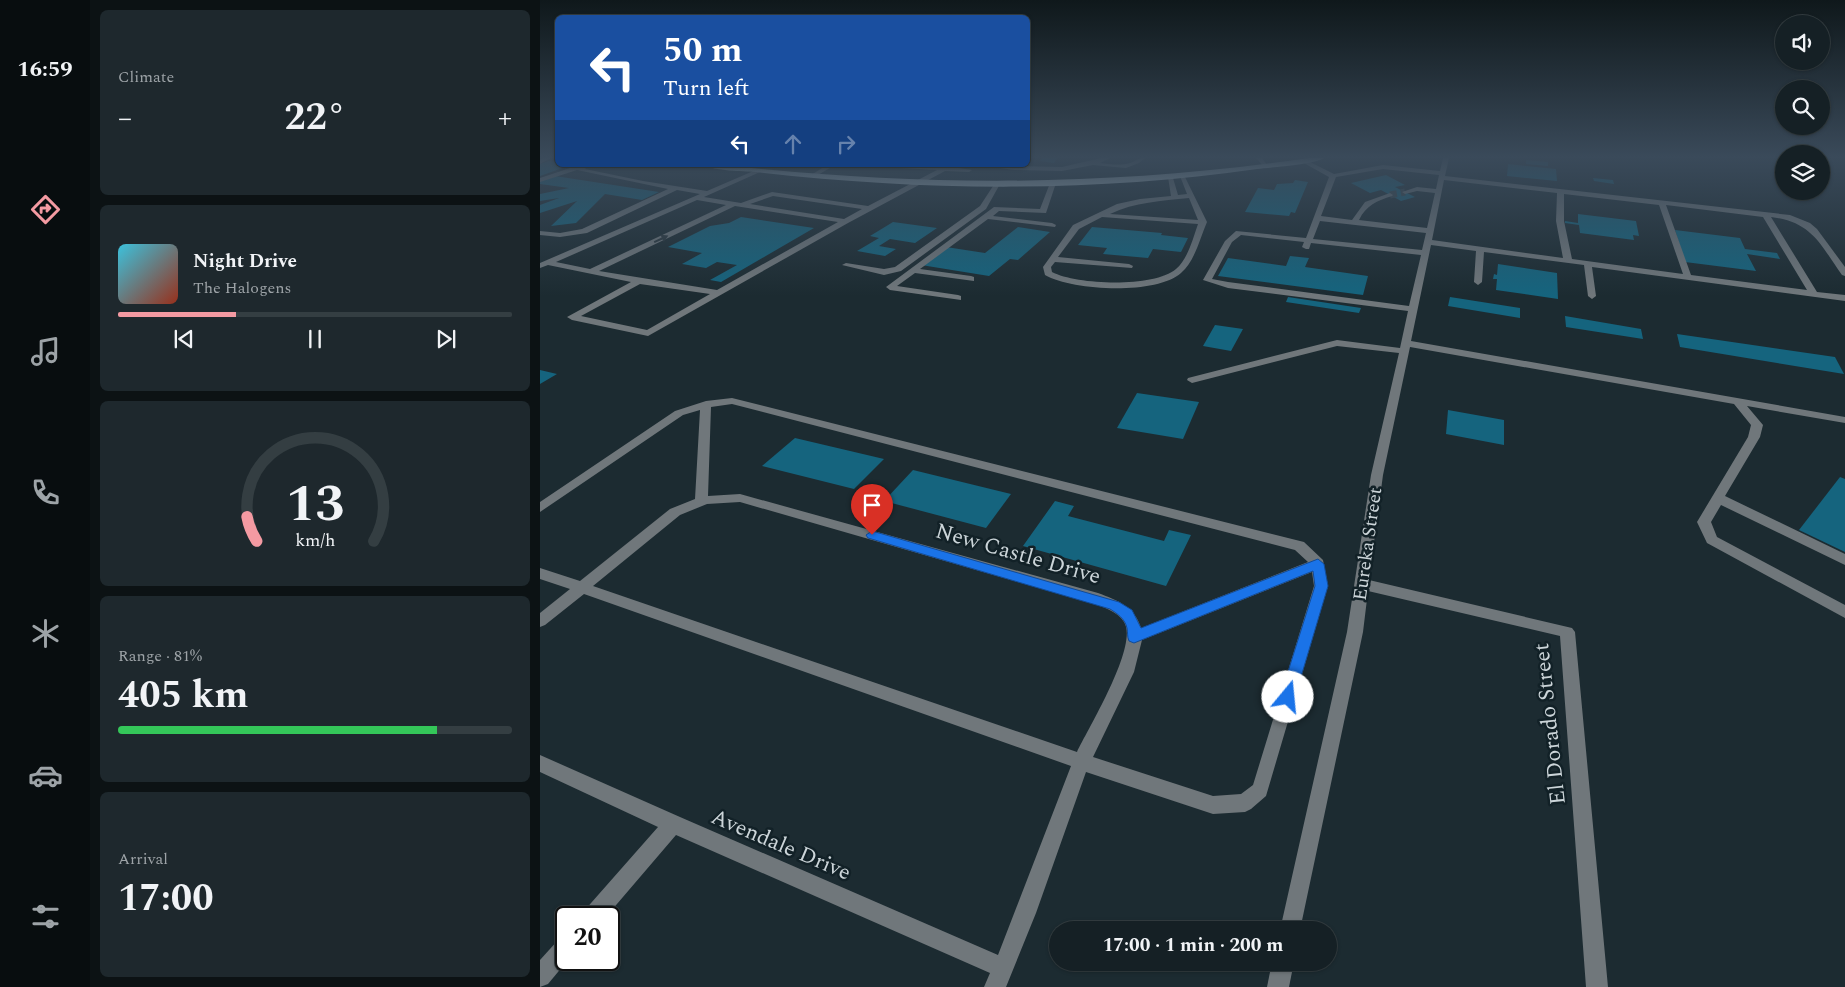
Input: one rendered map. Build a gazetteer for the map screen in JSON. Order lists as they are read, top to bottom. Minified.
{"streets":{"street":["Eureka Street","New Castle Drive","El Dorado Street","Avendale Drive"]},"crossings":[["Eureka Street","El Dorado Street"],["New Castle Drive","Avendale Drive"]],"page":{"tabs":"16:59","tile":["Climate",["Range · 81%","405 km"],["Arrival","17:00"]],"turn":["50 m","Turn left"],"heat":["−","22°","+"],"song":["Night Drive","The Halogens"],"limit":"20","trip":"17:00 · 1 min · 200 m","gauge":["13","km/h"]}}
